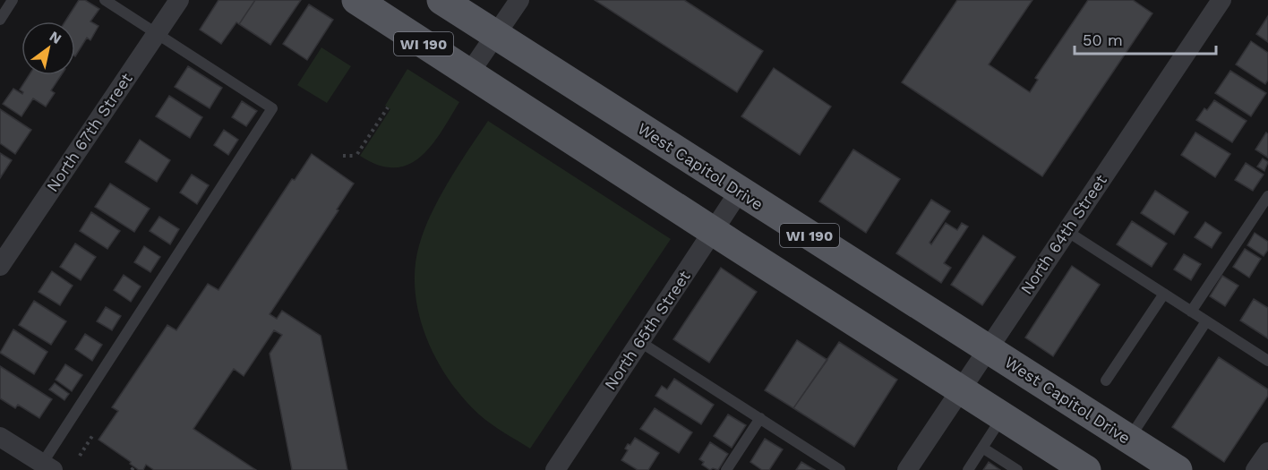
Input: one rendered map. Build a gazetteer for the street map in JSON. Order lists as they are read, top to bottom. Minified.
{"streets":{"main road":["WI 190","West Capitol Drive"],"street":["North 67th Street","North 64th Street","North 65th Street"]},"crossings":[["WI 190","North 64th Street"],["WI 190","North 65th Street"],["West Capitol Drive","North 64th Street"],["West Capitol Drive","North 65th Street"]],"scale_bar":"50 m","north":"top right"}
